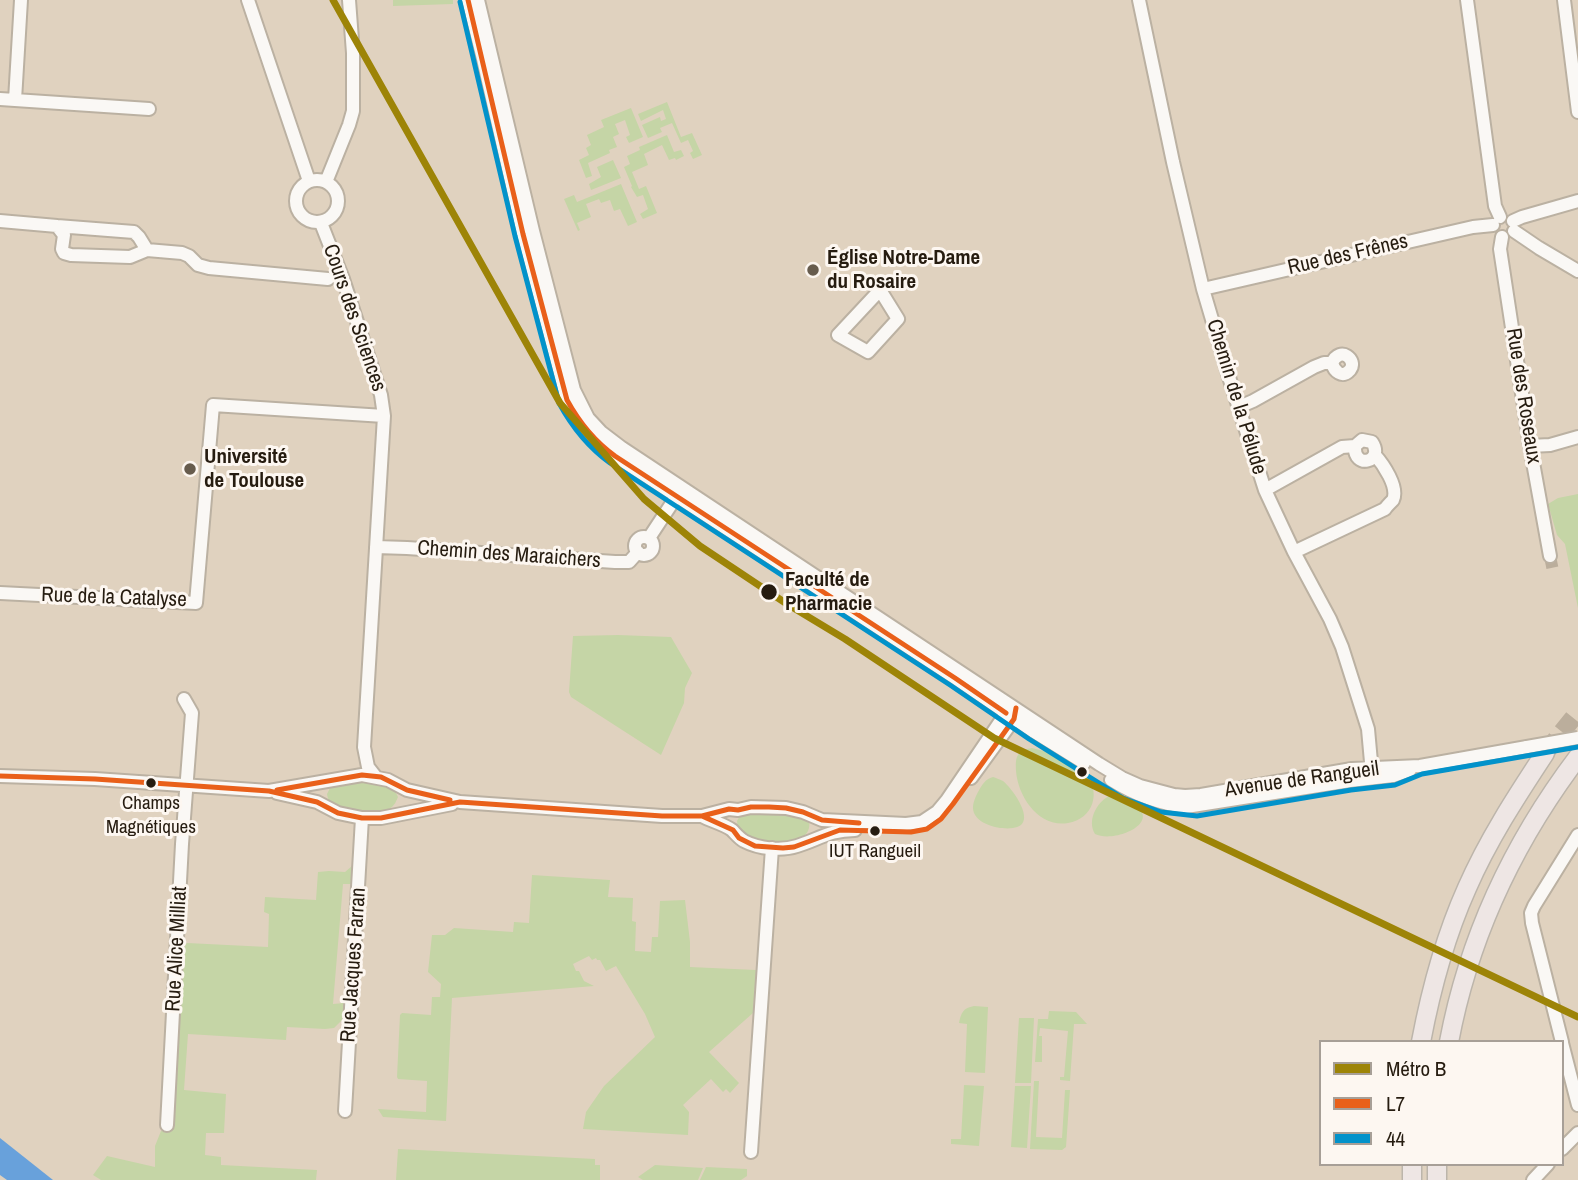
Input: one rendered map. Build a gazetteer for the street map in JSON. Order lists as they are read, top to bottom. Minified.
{"streets":{"street":["Rue des Frênes","Cours des Sciences","Rue des Roseaux","Chemin de la Pélude","Chemin des Maraichers","Rue de la Catalyse","Avenue de Rangueil","Rue Alice Milliat","Rue Jacques Farran"]},"crossings":[["Rue des Frênes","Chemin de la Pélude"],["Cours des Sciences","Chemin des Maraichers"],["Cours des Sciences","Rue de la Catalyse"],["Chemin de la Pélude","Avenue de Rangueil"],["Chemin des Maraichers","Avenue de Rangueil"]],"places":["Église Notre-Dame du Rosaire","Université de Toulouse","Faculté de Pharmacie","Champs Magnétiques","IUT Rangueil"],"lines":["metro line B","transit line L7","transit line 44"],"legend":["Métro B","L7","44"]}
